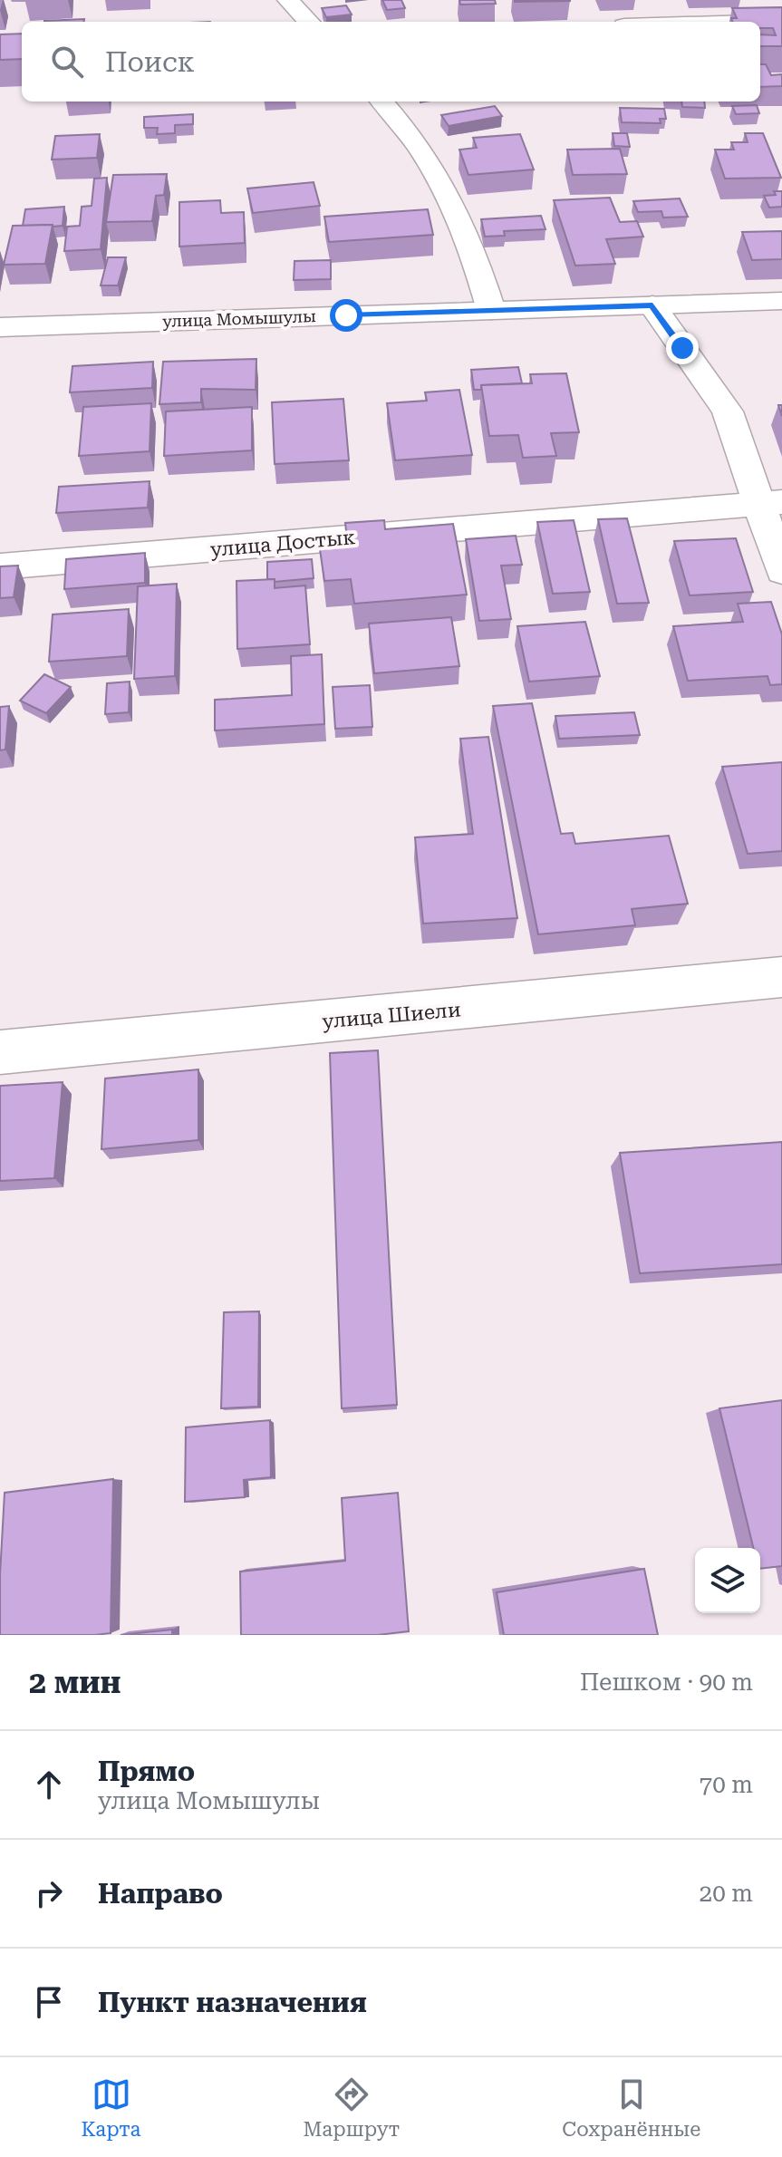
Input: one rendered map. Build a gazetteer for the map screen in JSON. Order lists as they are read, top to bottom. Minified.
{"streets":{"street":["улица Момышулы","улица Достык","улица Шиели"]},"page":{"search":"Поиск","heading":["2 мин","Пешком · 90 m"],"list":[["Прямо","улица Момышулы","70 m"],["Направо","20 m"],"Пункт назначения"],"nav":["Карта","Маршрут","Сохранённые"]}}
